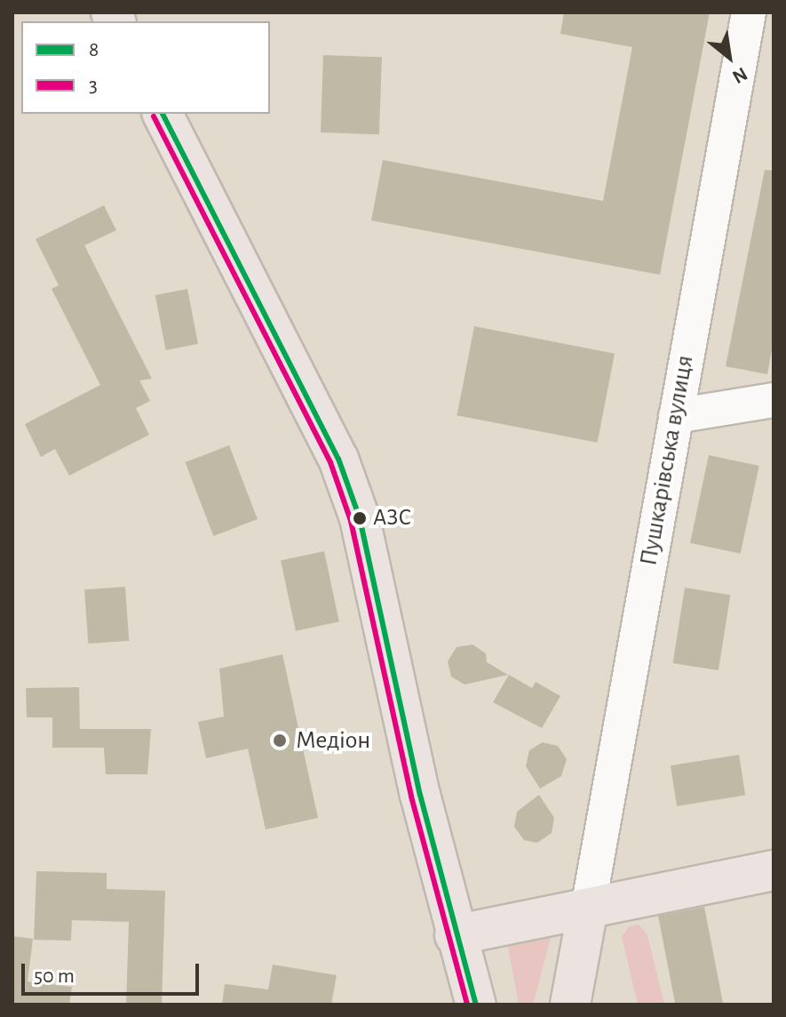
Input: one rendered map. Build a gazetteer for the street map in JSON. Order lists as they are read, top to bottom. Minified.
{"streets":{"street":["Пушкарівська вулиця"]},"places":["АЗС","Медіон"],"lines":["transit line 8","transit line 3"],"legend":["8","3"],"scale_bar":"50 m","north":"bottom right"}
